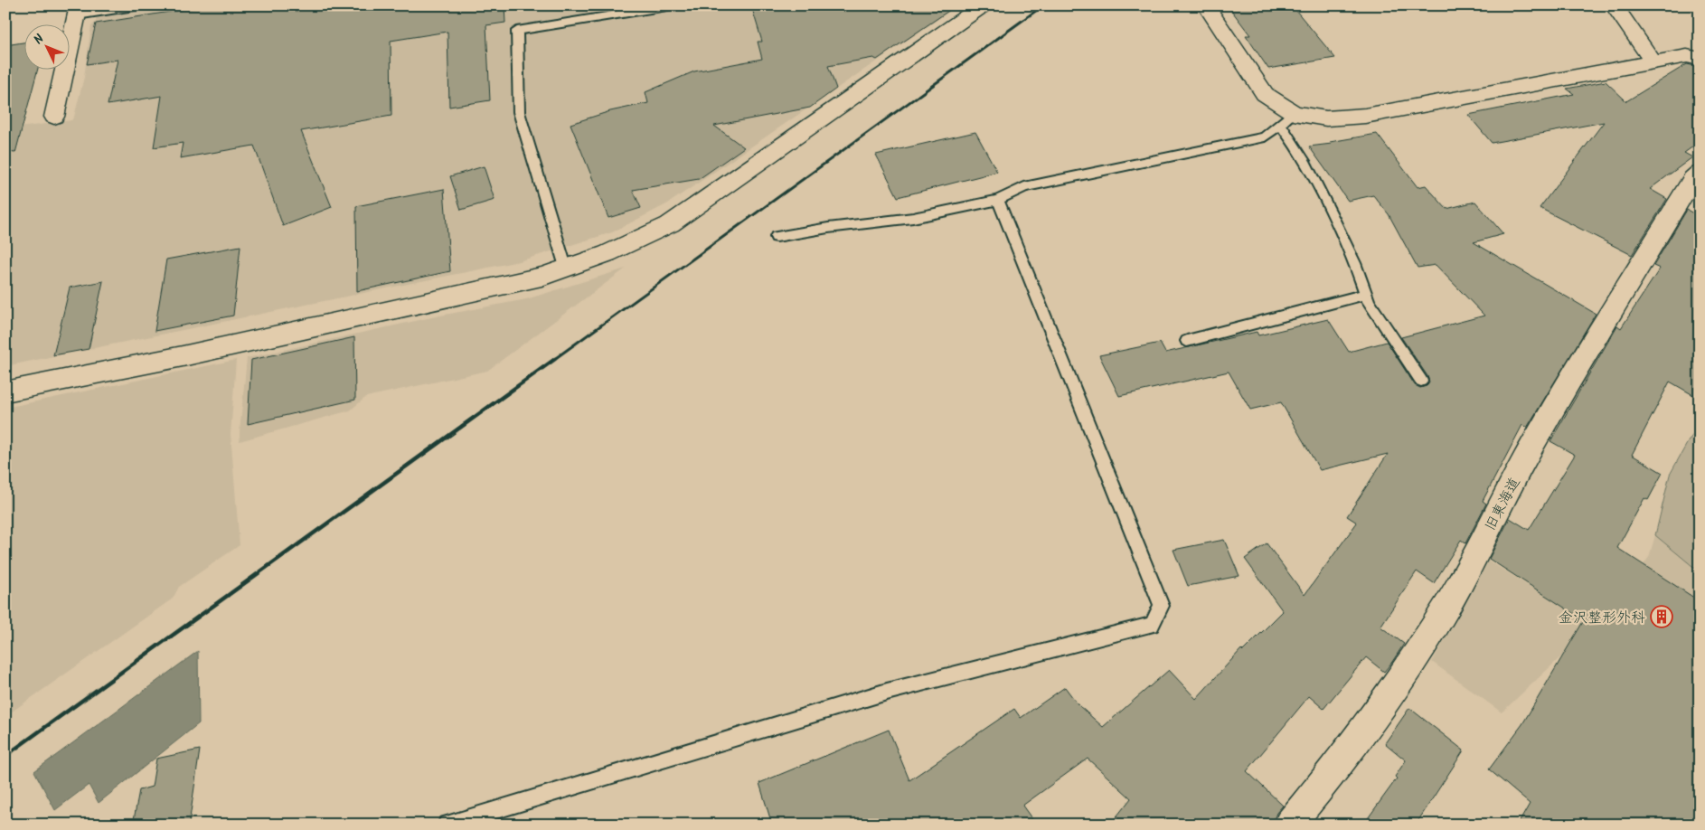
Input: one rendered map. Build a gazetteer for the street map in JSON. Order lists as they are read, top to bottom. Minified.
{"streets":{"street":["旧東海道"]},"places":{"building":["金沢整形外科"]},"north":"top left"}
